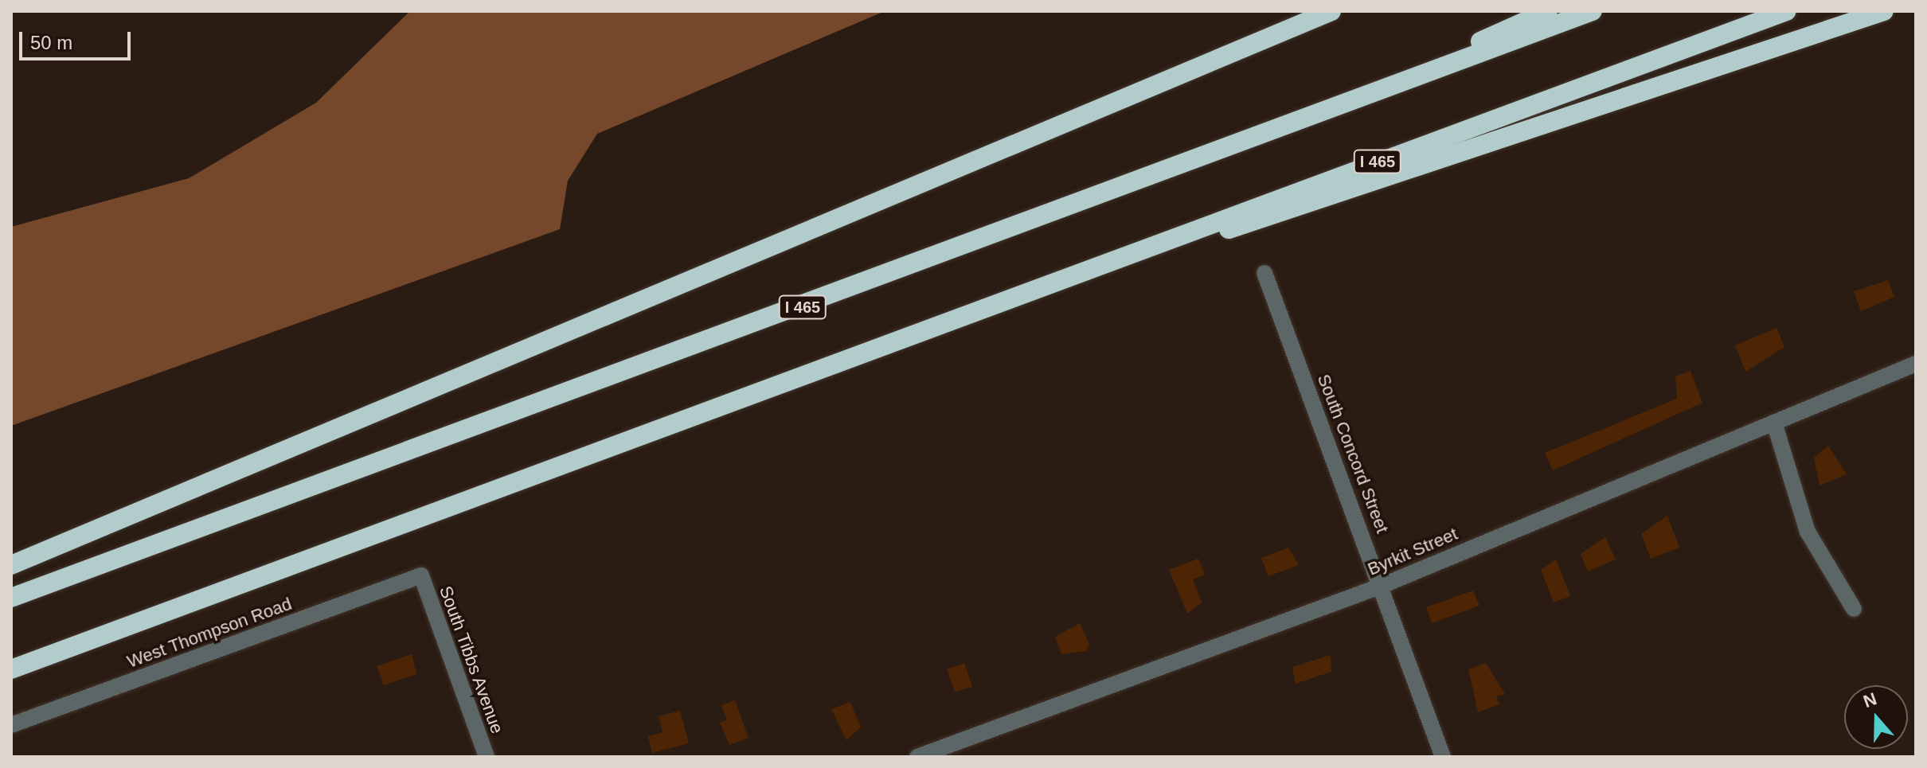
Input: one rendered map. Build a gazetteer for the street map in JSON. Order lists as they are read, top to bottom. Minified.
{"streets":{"highway":["I 465"],"street":["South Concord Street","Byrkit Street","West Thompson Road","South Tibbs Avenue"]},"crossings":[["South Concord Street","Byrkit Street"],["West Thompson Road","South Tibbs Avenue"]],"scale_bar":"50 m","north":"top"}
